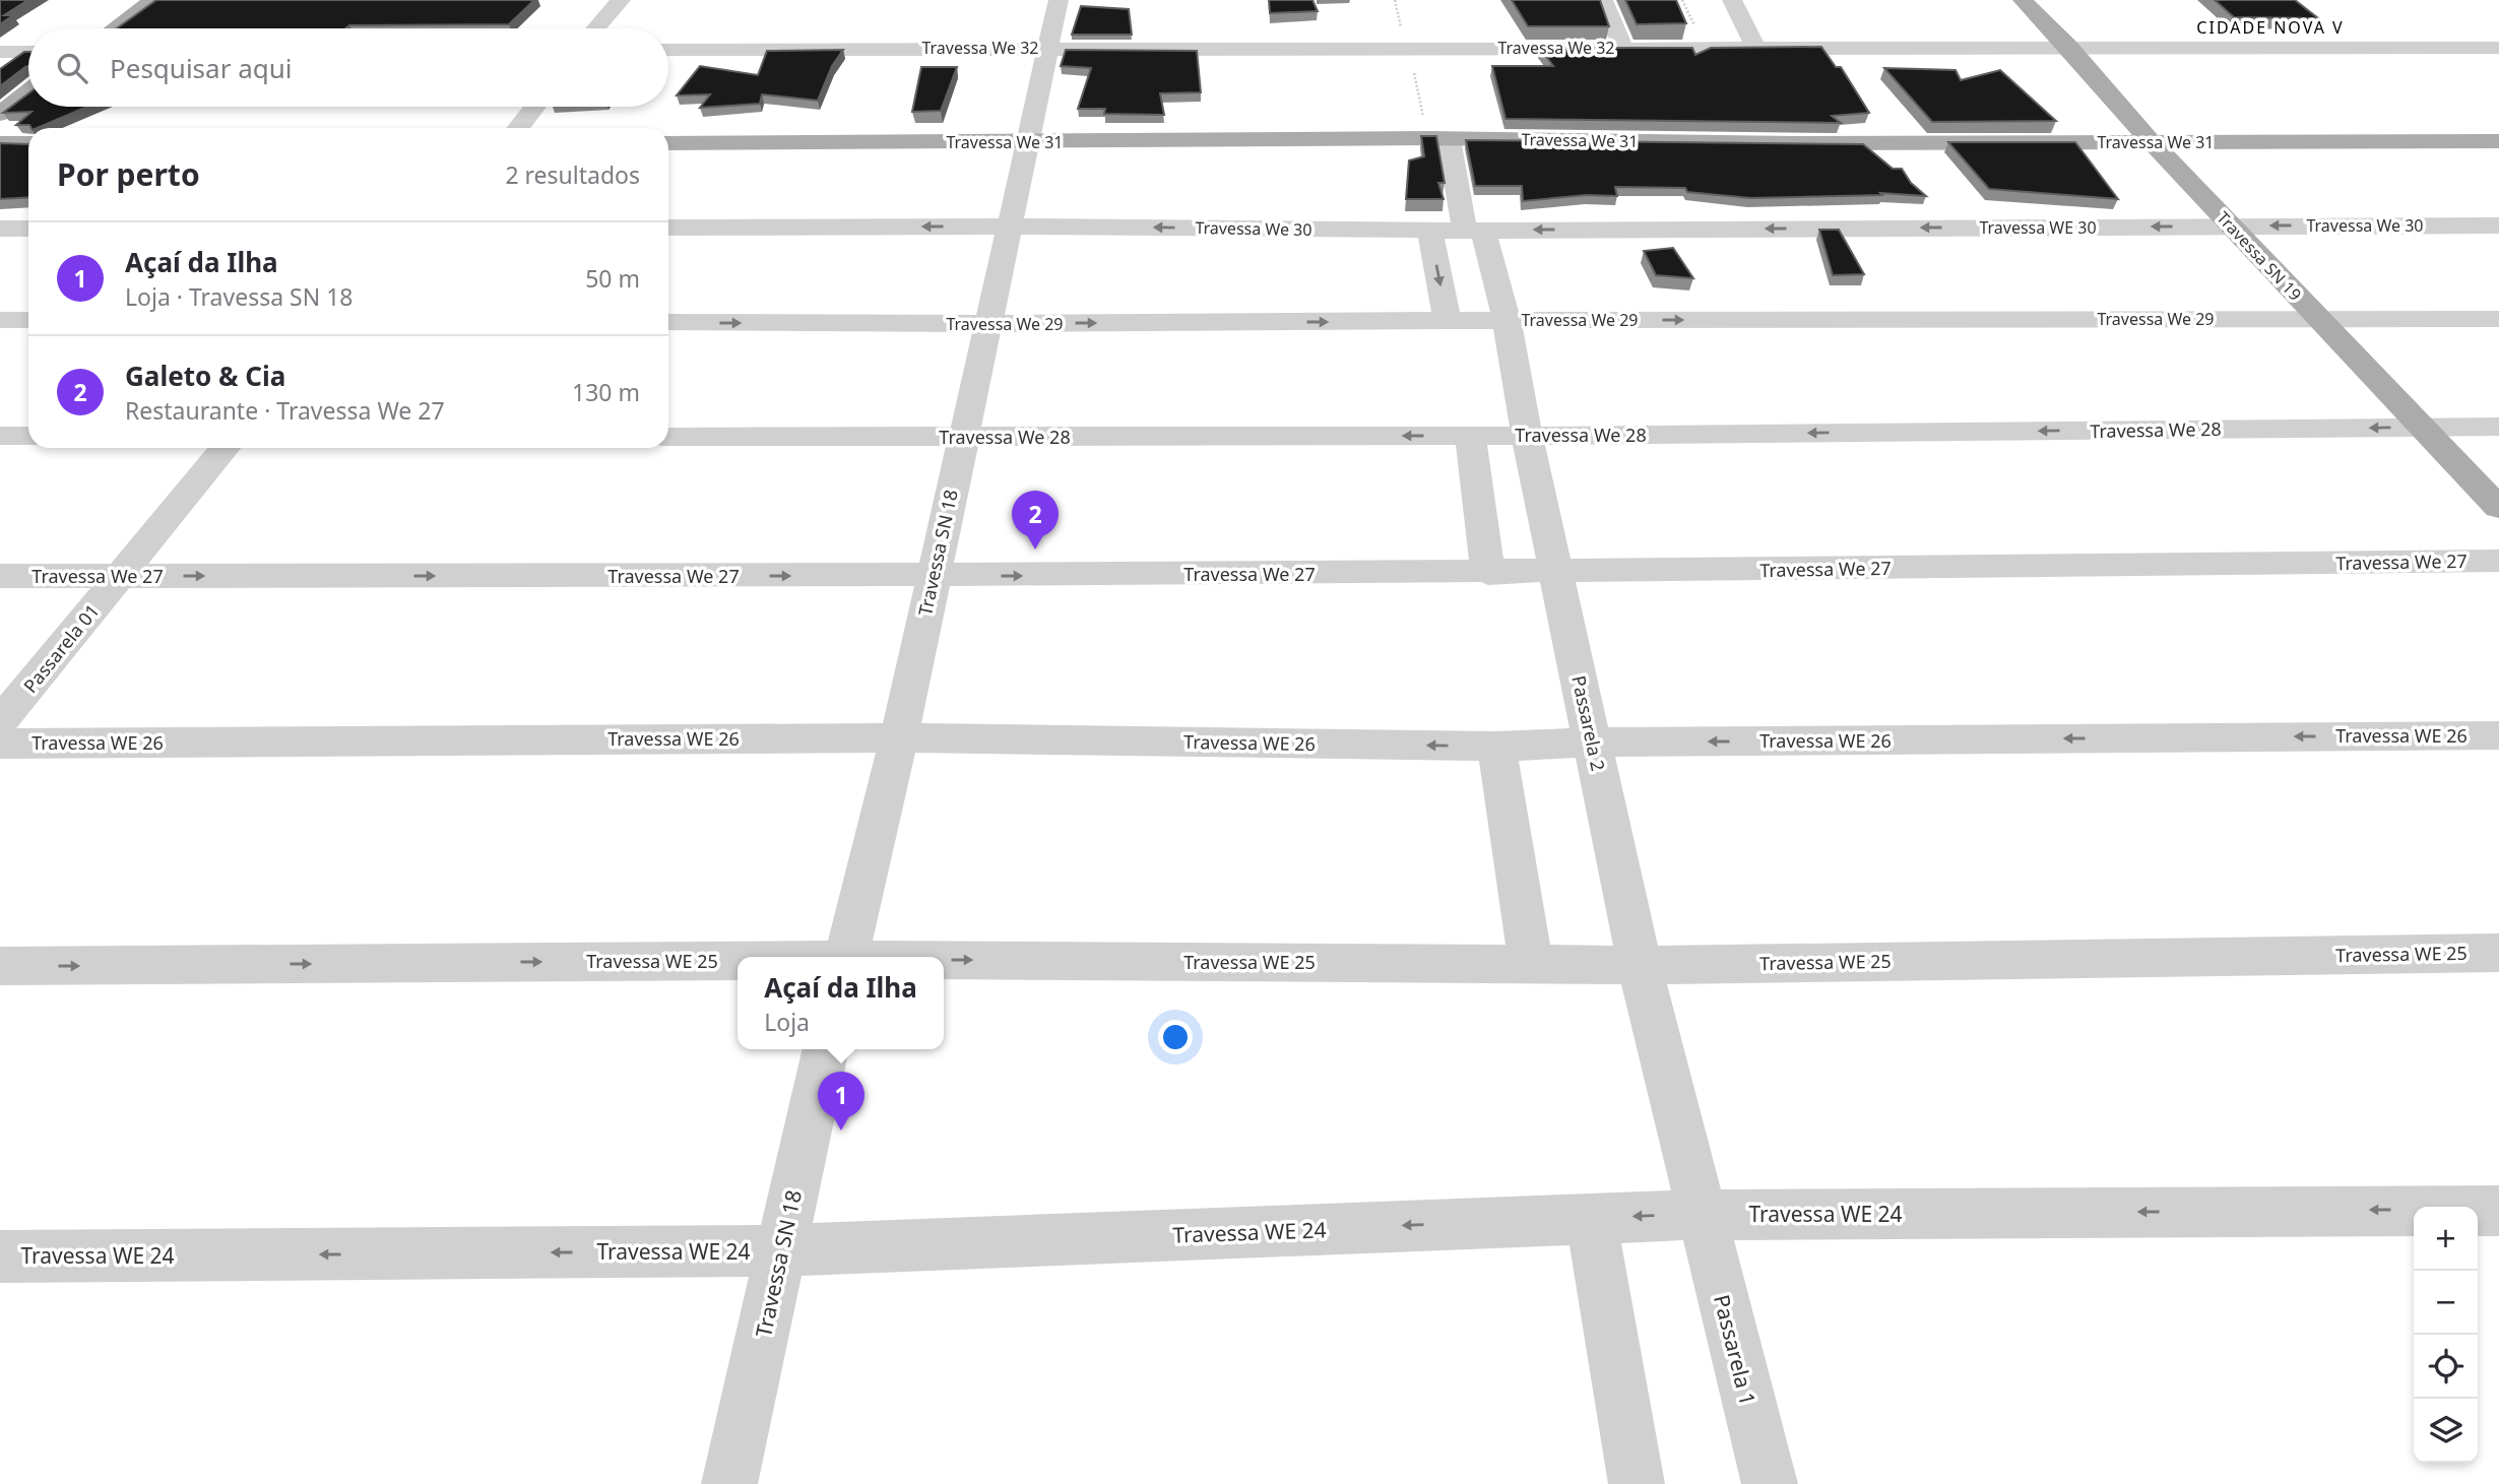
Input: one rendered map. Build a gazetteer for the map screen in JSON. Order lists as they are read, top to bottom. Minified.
{"streets":{"main road":["Travessa We 31","Travessa SN 19"],"street":["Travessa We 32","Travessa We 30","Travessa WE 30","Travessa We 29","Travessa We 28","Travessa SN 18","Travessa We 27","Passarela 01","Passarela 2","Travessa WE 26","Travessa WE 25","Travessa WE 24","Passarela 1"]},"crossings":[["Travessa We 32","Travessa SN 19"],["Travessa We 31","Travessa SN 19"],["Travessa We 31","Travessa SN 18"],["Travessa We 31","Passarela 2"],["Travessa We 30","Travessa WE 30"],["Travessa We 30","Travessa SN 19"],["Travessa We 30","Travessa SN 18"],["Travessa We 30","Passarela 2"],["Travessa WE 30","Travessa SN 19"],["Travessa SN 19","Travessa We 29"],["Travessa SN 19","Travessa We 28"],["Travessa We 29","Travessa SN 18"],["Travessa We 29","Passarela 2"],["Travessa We 28","Travessa SN 18"],["Travessa We 28","Passarela 2"],["Travessa SN 18","Travessa We 27"],["Travessa SN 18","Travessa WE 26"],["Travessa SN 18","Travessa WE 24"],["Travessa We 27","Passarela 01"],["Travessa We 27","Passarela 2"],["Passarela 2","Travessa WE 26"],["Passarela 2","Travessa WE 25"],["Passarela 2","Travessa WE 24"],["Passarela 2","Passarela 1"],["Travessa WE 24","Passarela 1"]],"one_way":["Travessa We 30","Travessa WE 30","Travessa We 29","Travessa We 28","Travessa We 27","Travessa WE 26","Travessa WE 25","Travessa WE 24"],"districts":["CIDADE NOVA V"],"page":{"search":"Pesquisar aqui","heading":["Por perto","2 resultados"],"list":[{"mark":"1","name":"Açaí da Ilha","note":"Loja · Travessa SN 18","value":"50 m"},{"mark":"2","name":"Galeto & Cia","note":"Restaurante · Travessa We 27","value":"130 m"}],"pins":["2","1"],"popup":["Açaí da Ilha","Loja"],"map_buttons":["+","−"]}}
